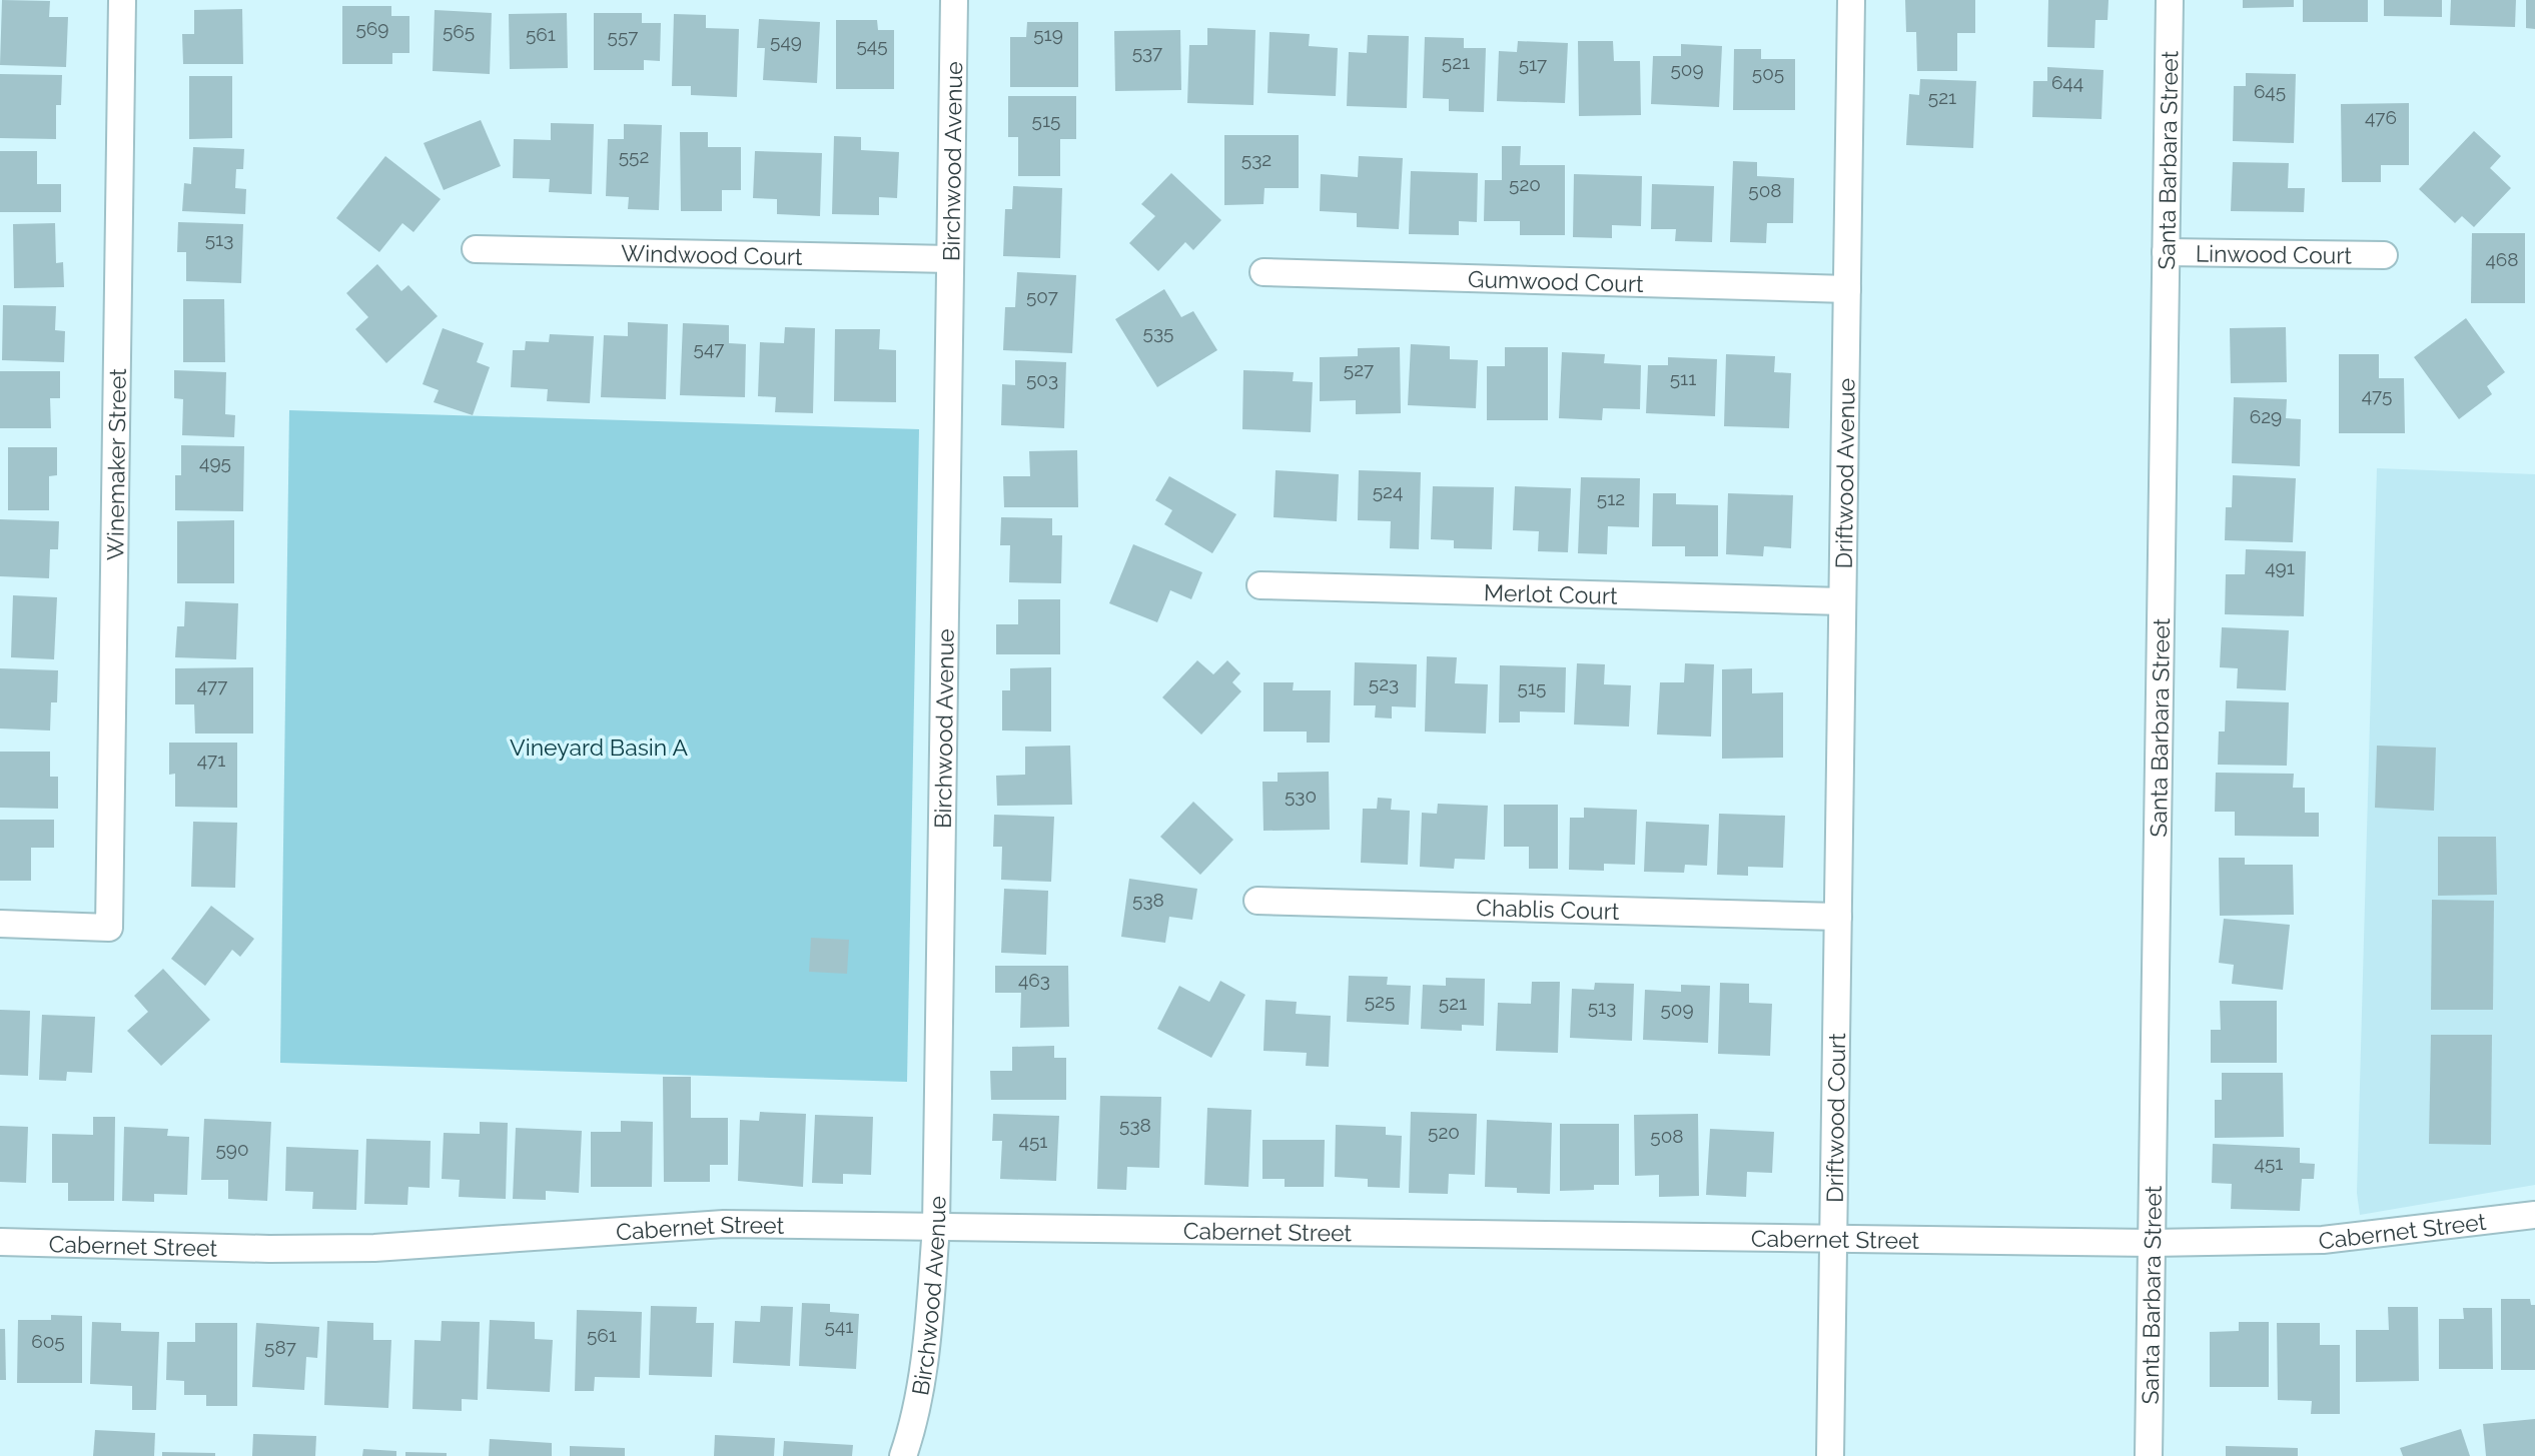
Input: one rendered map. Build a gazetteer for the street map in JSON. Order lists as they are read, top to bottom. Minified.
{"streets":{"street":["Santa Barbara Street","Birchwood Avenue","Windwood Court","Linwood Court","Gumwood Court","Winemaker Street","Driftwood Avenue","Merlot Court","Chablis Court","Driftwood Court","Cabernet Street"]},"crossings":[["Santa Barbara Street","Linwood Court"],["Santa Barbara Street","Cabernet Street"],["Birchwood Avenue","Windwood Court"],["Birchwood Avenue","Cabernet Street"],["Gumwood Court","Driftwood Avenue"],["Driftwood Avenue","Merlot Court"],["Driftwood Avenue","Chablis Court"],["Driftwood Avenue","Driftwood Court"],["Driftwood Court","Cabernet Street"]],"parks":["Vineyard Basin A"],"house_numbers":["569","565","561","519","557","549","545","537","521","517","509","505","644","645","521","476","515","552","532","520","508","513","468","507","535","547","527","511","503","475","629","495","524","512","491","523","477","515","471","530","538","463","525","521","513","509","538","520","508","451","590","451","541","561","605","587"]}
